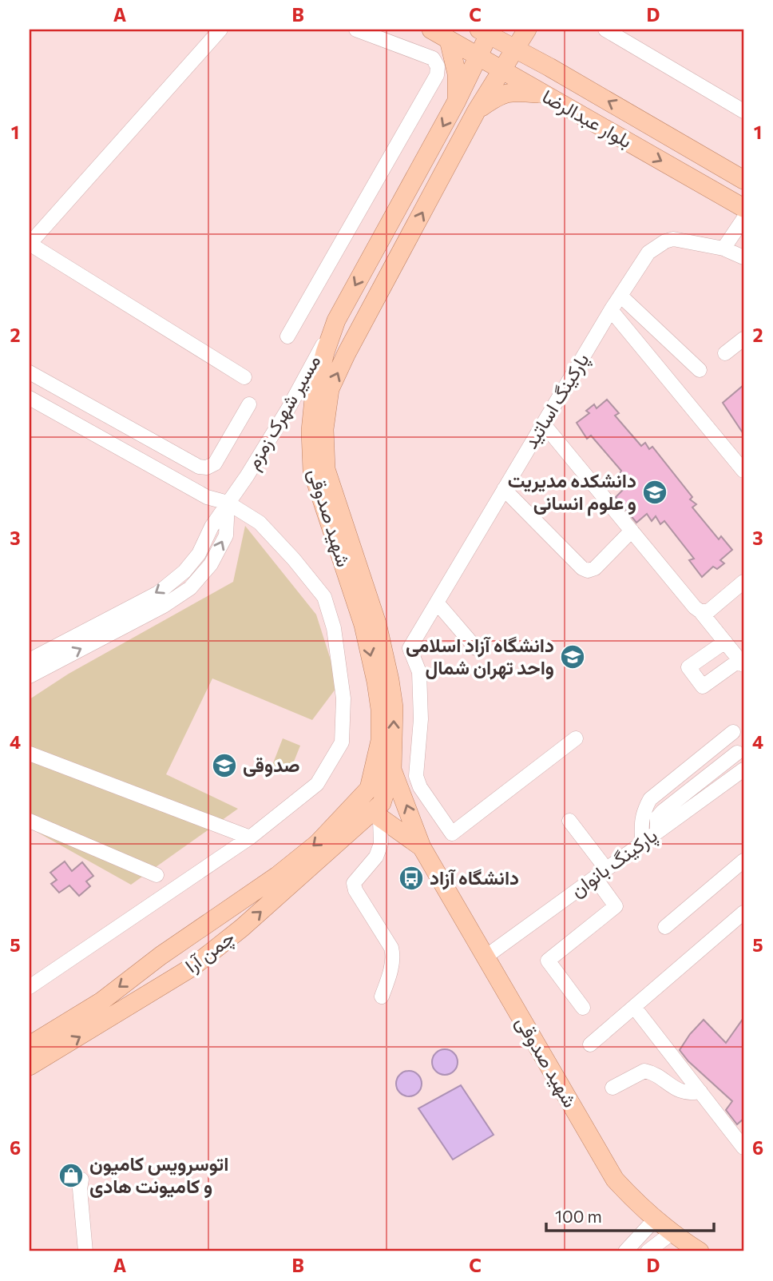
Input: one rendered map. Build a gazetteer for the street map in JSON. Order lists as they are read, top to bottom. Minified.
{"streets":{"main road":["بلوار عبدالرضا","شهید صدوقی","چمن آرا"],"street":["پارکینگ اساتید","مسیر شهرک زمزم","پارکینگ بانوان"]},"crossings":[["بلوار عبدالرضا","شهید صدوقی"],["مسیر شهرک زمزم","شهید صدوقی"],["شهید صدوقی","پارکینگ بانوان"],["شهید صدوقی","چمن آرا"]],"places":{"school or university":["دانشکده مدیریت و علوم انسانی","دانشگاه آزاد اسلامی واحد تهران شمال","صدوقی"],"bus stop":["دانشگاه آزاد"],"shop":["اتوسرویس کامیون و کامیونت هادی"]},"scale_bar":"100 m","grid":{"columns":["A","B","C","D"],"rows":["1","2","3","4","5","6"]}}
